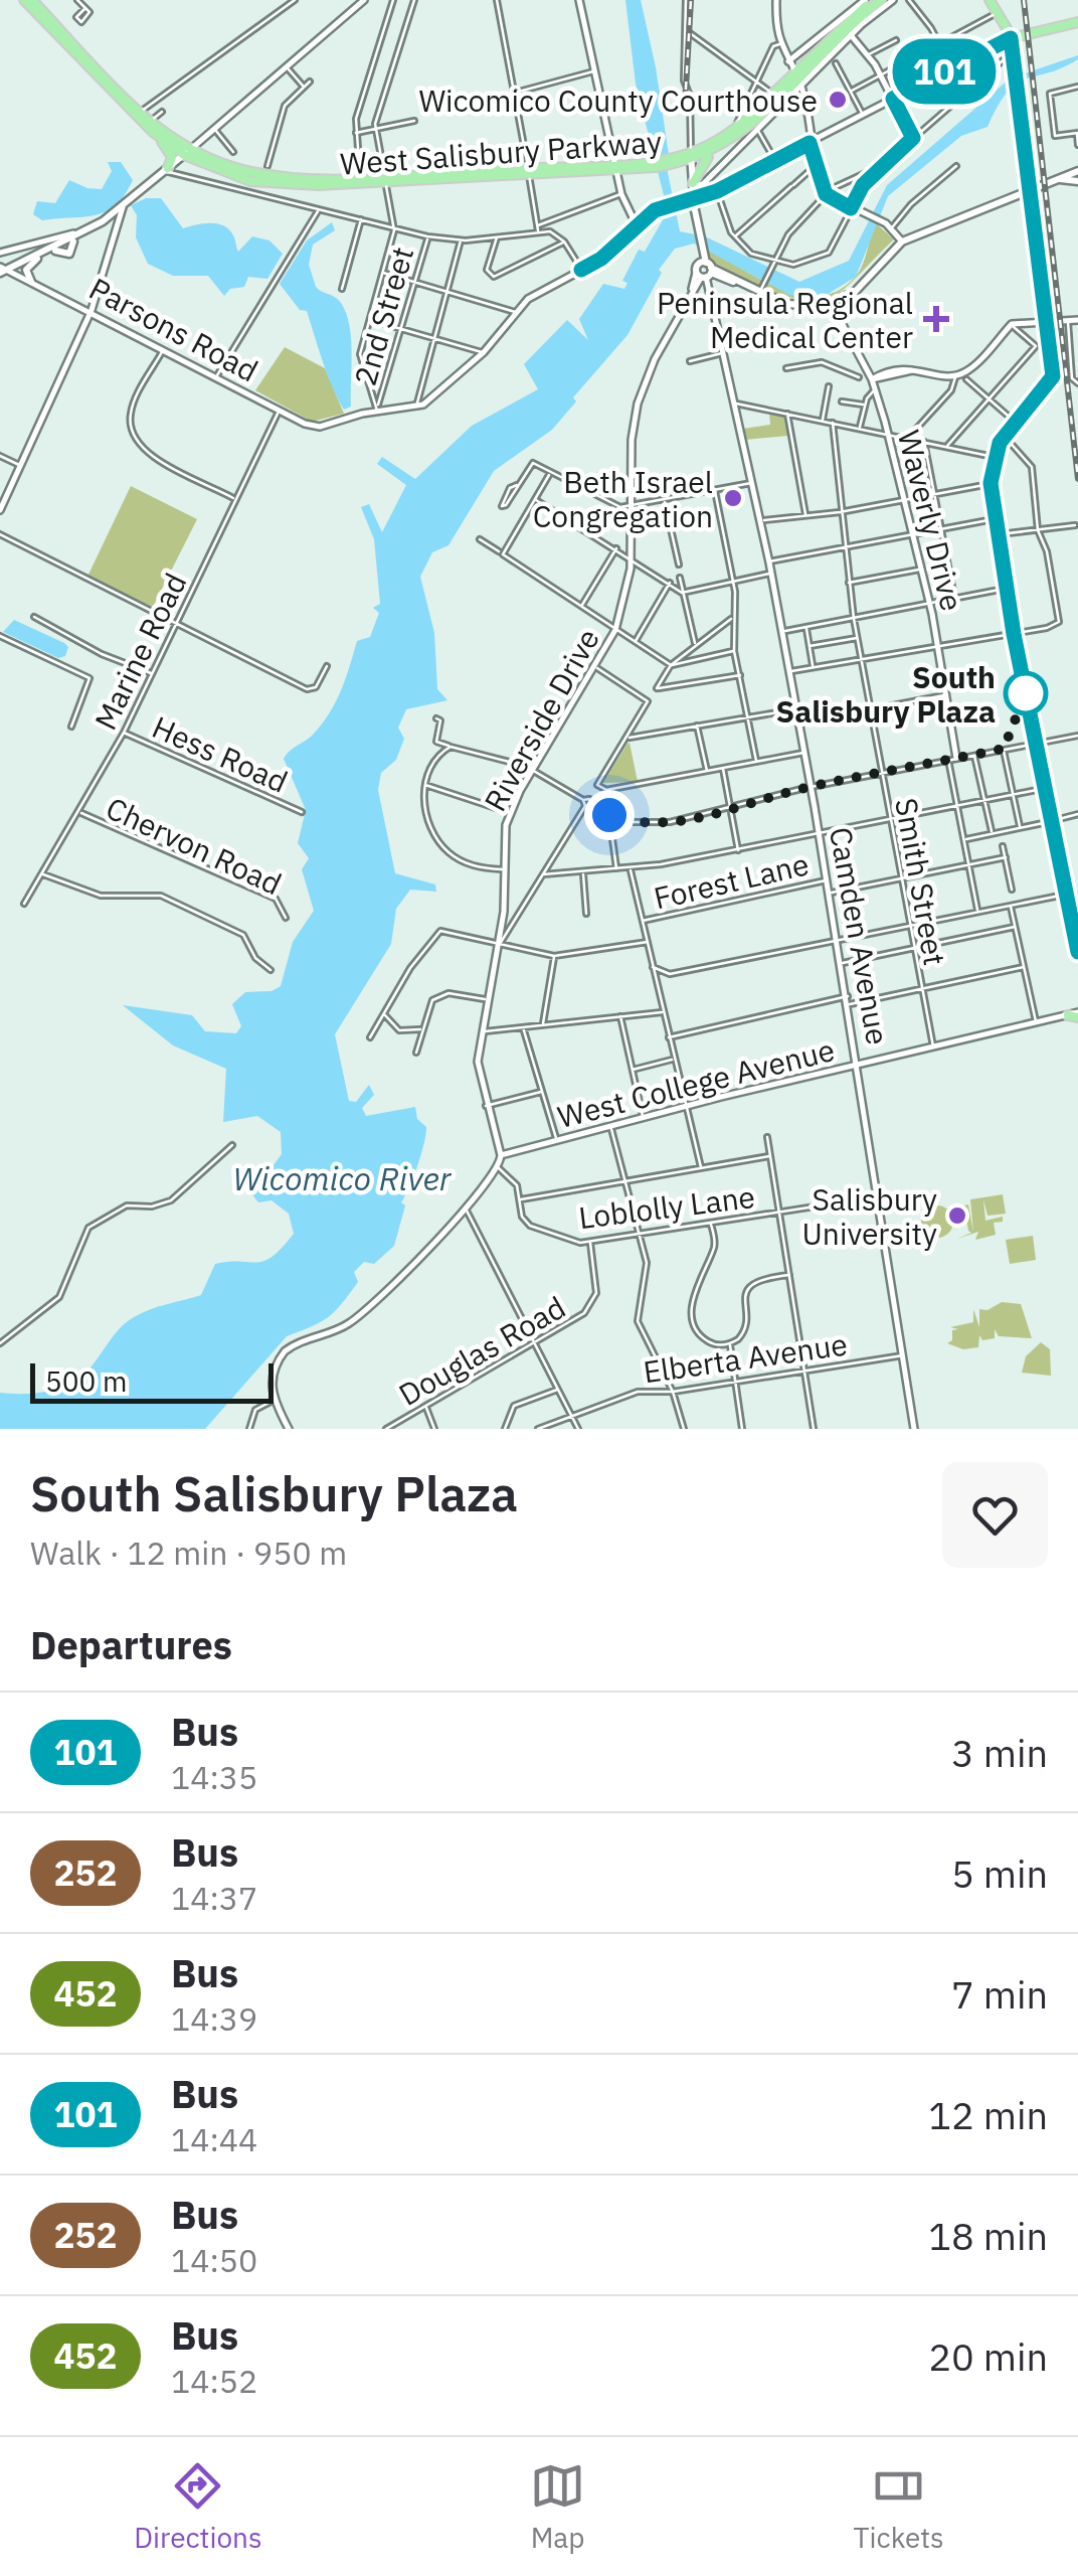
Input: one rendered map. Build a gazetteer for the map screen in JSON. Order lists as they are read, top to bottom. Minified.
{"streets":{"main road":["West Salisbury Parkway"],"street":["2nd Street","Parsons Road","Waverly Drive","Marine Road","Riverside Drive","Hess Road","Chervon Road","Forest Lane","Smith Street","Camden Avenue","West College Avenue","Loblolly Lane","Douglas Road","Elberta Avenue"]},"crossings":[["2nd Street","Parsons Road"],["Parsons Road","Marine Road"],["Marine Road","Hess Road"],["Marine Road","Chervon Road"],["Riverside Drive","Camden Avenue"],["Riverside Drive","West College Avenue"],["Riverside Drive","Loblolly Lane"],["Forest Lane","Camden Avenue"],["Smith Street","West College Avenue"],["Camden Avenue","West College Avenue"],["Camden Avenue","Loblolly Lane"],["Camden Avenue","Elberta Avenue"],["Loblolly Lane","Douglas Road"]],"water":["Wicomico River"],"places":{"other":["Wicomico County Courthouse","Beth Israel Congregation","South Salisbury Plaza","Salisbury University"],"health":["Peninsula Regional Medical Center"]},"lines":["bus line 101"],"scale_bar":"500 m","page":{"on_map":"101","scale":"500 m","heading":[["South Salisbury Plaza","Walk · 12 min · 950 m"],"Departures"],"list":[{"mark":"101","name":"Bus","note":"14:35","value":"3 min"},{"mark":"252","name":"Bus","note":"14:37","value":"5 min"},{"mark":"452","name":"Bus","note":"14:39","value":"7 min"},{"mark":"101","name":"Bus","note":"14:44","value":"12 min"},{"mark":"252","name":"Bus","note":"14:50","value":"18 min"},{"mark":"452","name":"Bus","note":"14:52","value":"20 min"}],"tabs":["Directions","Map","Tickets"]}}
